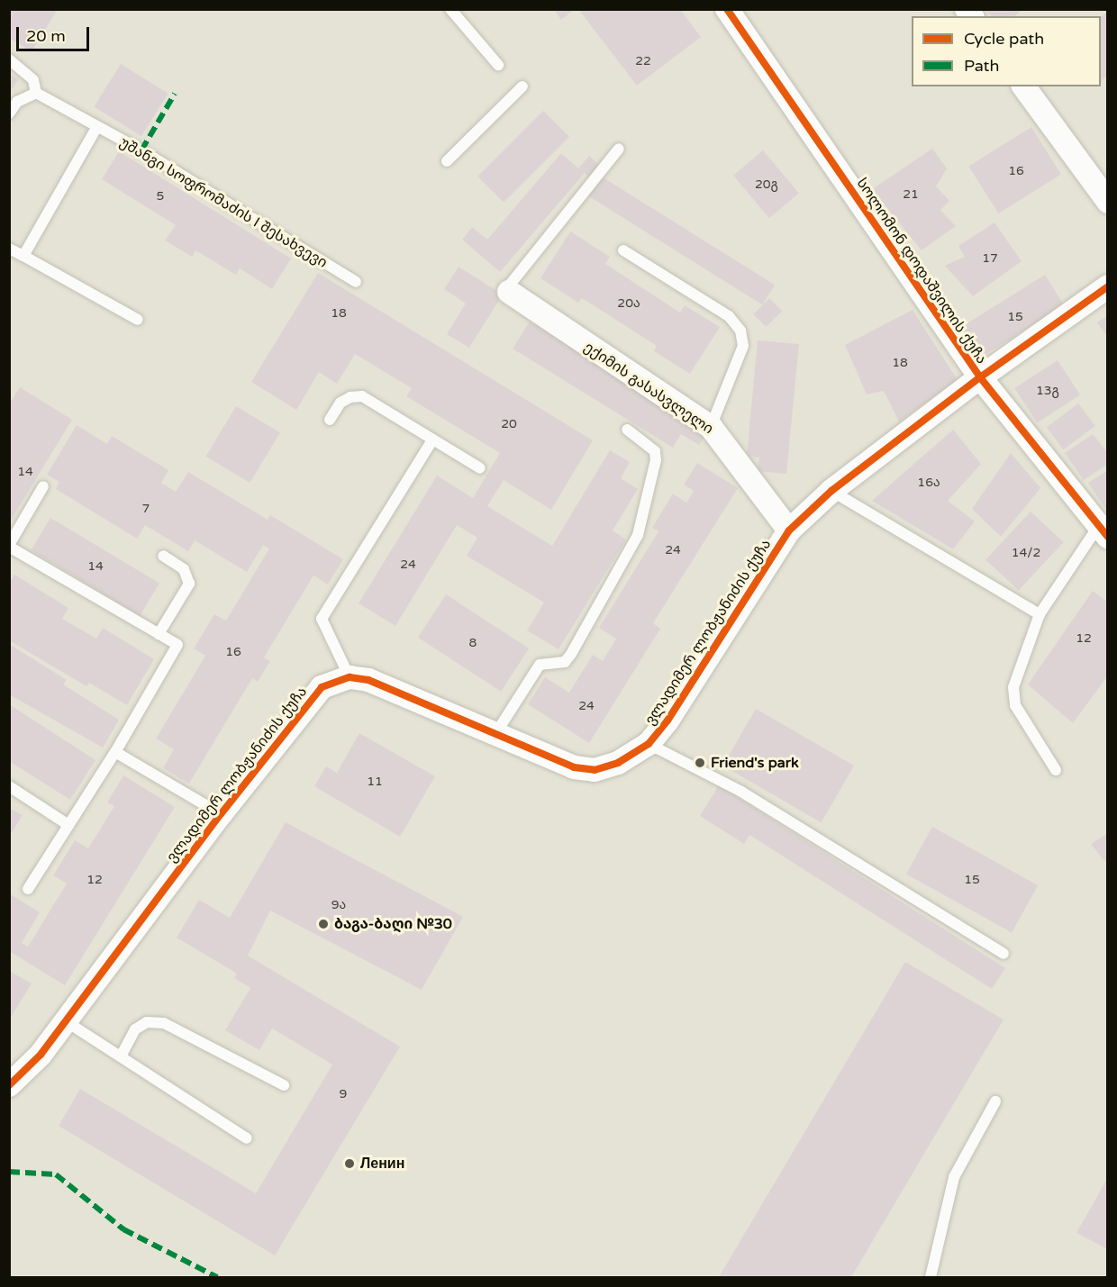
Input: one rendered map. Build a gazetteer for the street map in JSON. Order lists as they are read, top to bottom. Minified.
{"streets":{"street":["სოლომონ დოდაშვილის ქუჩა","ექიმის გასასვლელი","ვლადიმერ ლობჟანიძის ქუჩა"],"lane":["უშანგი სოფრომაძის I შესახვევი"]},"crossings":[["სოლომონ დოდაშვილის ქუჩა","ვლადიმერ ლობჟანიძის ქუჩა"],["ექიმის გასასვლელი","ვლადიმერ ლობჟანიძის ქუჩა"]],"places":["Friend's park","ბაგა-ბაღი №30","Ленин"],"house_numbers":["22","16","20გ","21","5","17","20ა","18","15","18","13გ","20","14","16ა","7","24","14/2","24","14","12","8","16","24","11","12","15","9ა","9"],"legend":["Cycle path","Path"],"scale_bar":"20 m"}
